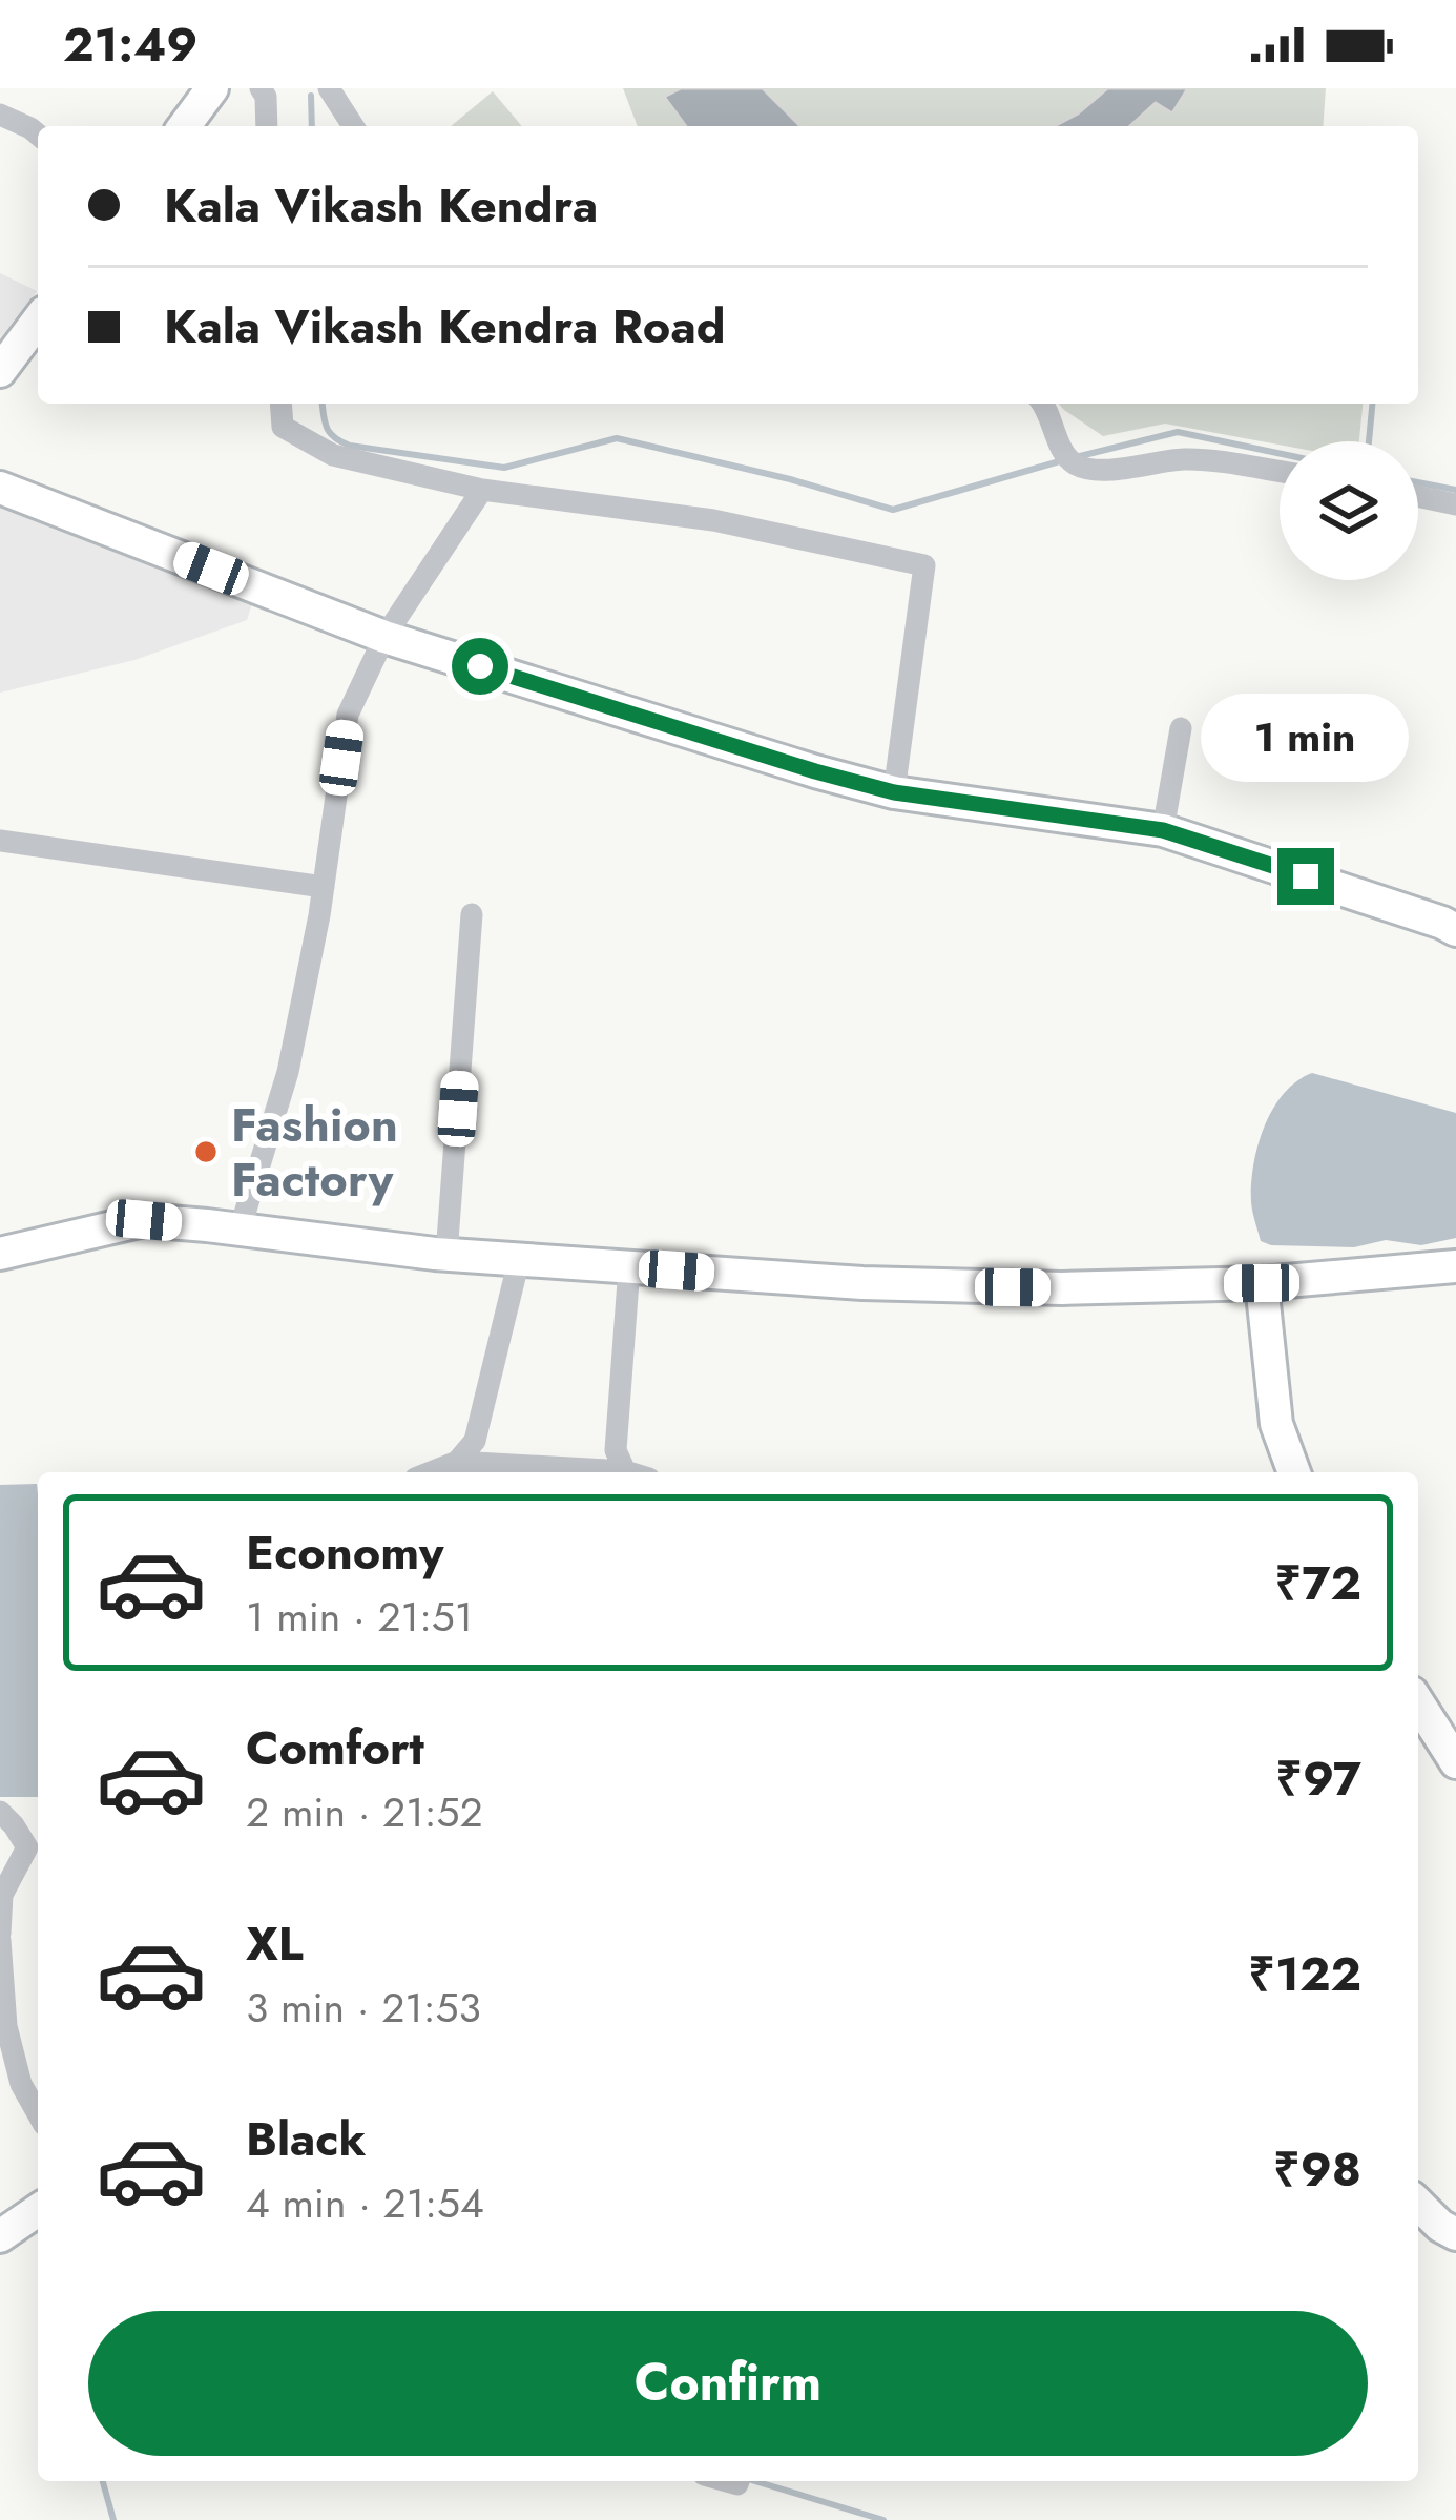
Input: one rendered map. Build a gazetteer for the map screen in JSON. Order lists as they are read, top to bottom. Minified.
{"places":["Fashion Factory"],"page":{"status":"21:49","banner":["Kala Vikash Kendra","Kala Vikash Kendra Road"],"bubble":"1 min","list":[{"name":"Economy","note":"1 min · 21:51","value":"₹72"},{"name":"Comfort","note":"2 min · 21:52","value":"₹97"},{"name":"XL","note":"3 min · 21:53","value":"₹122"},{"name":"Black","note":"4 min · 21:54","value":"₹98"}],"buttons":"Confirm"}}
